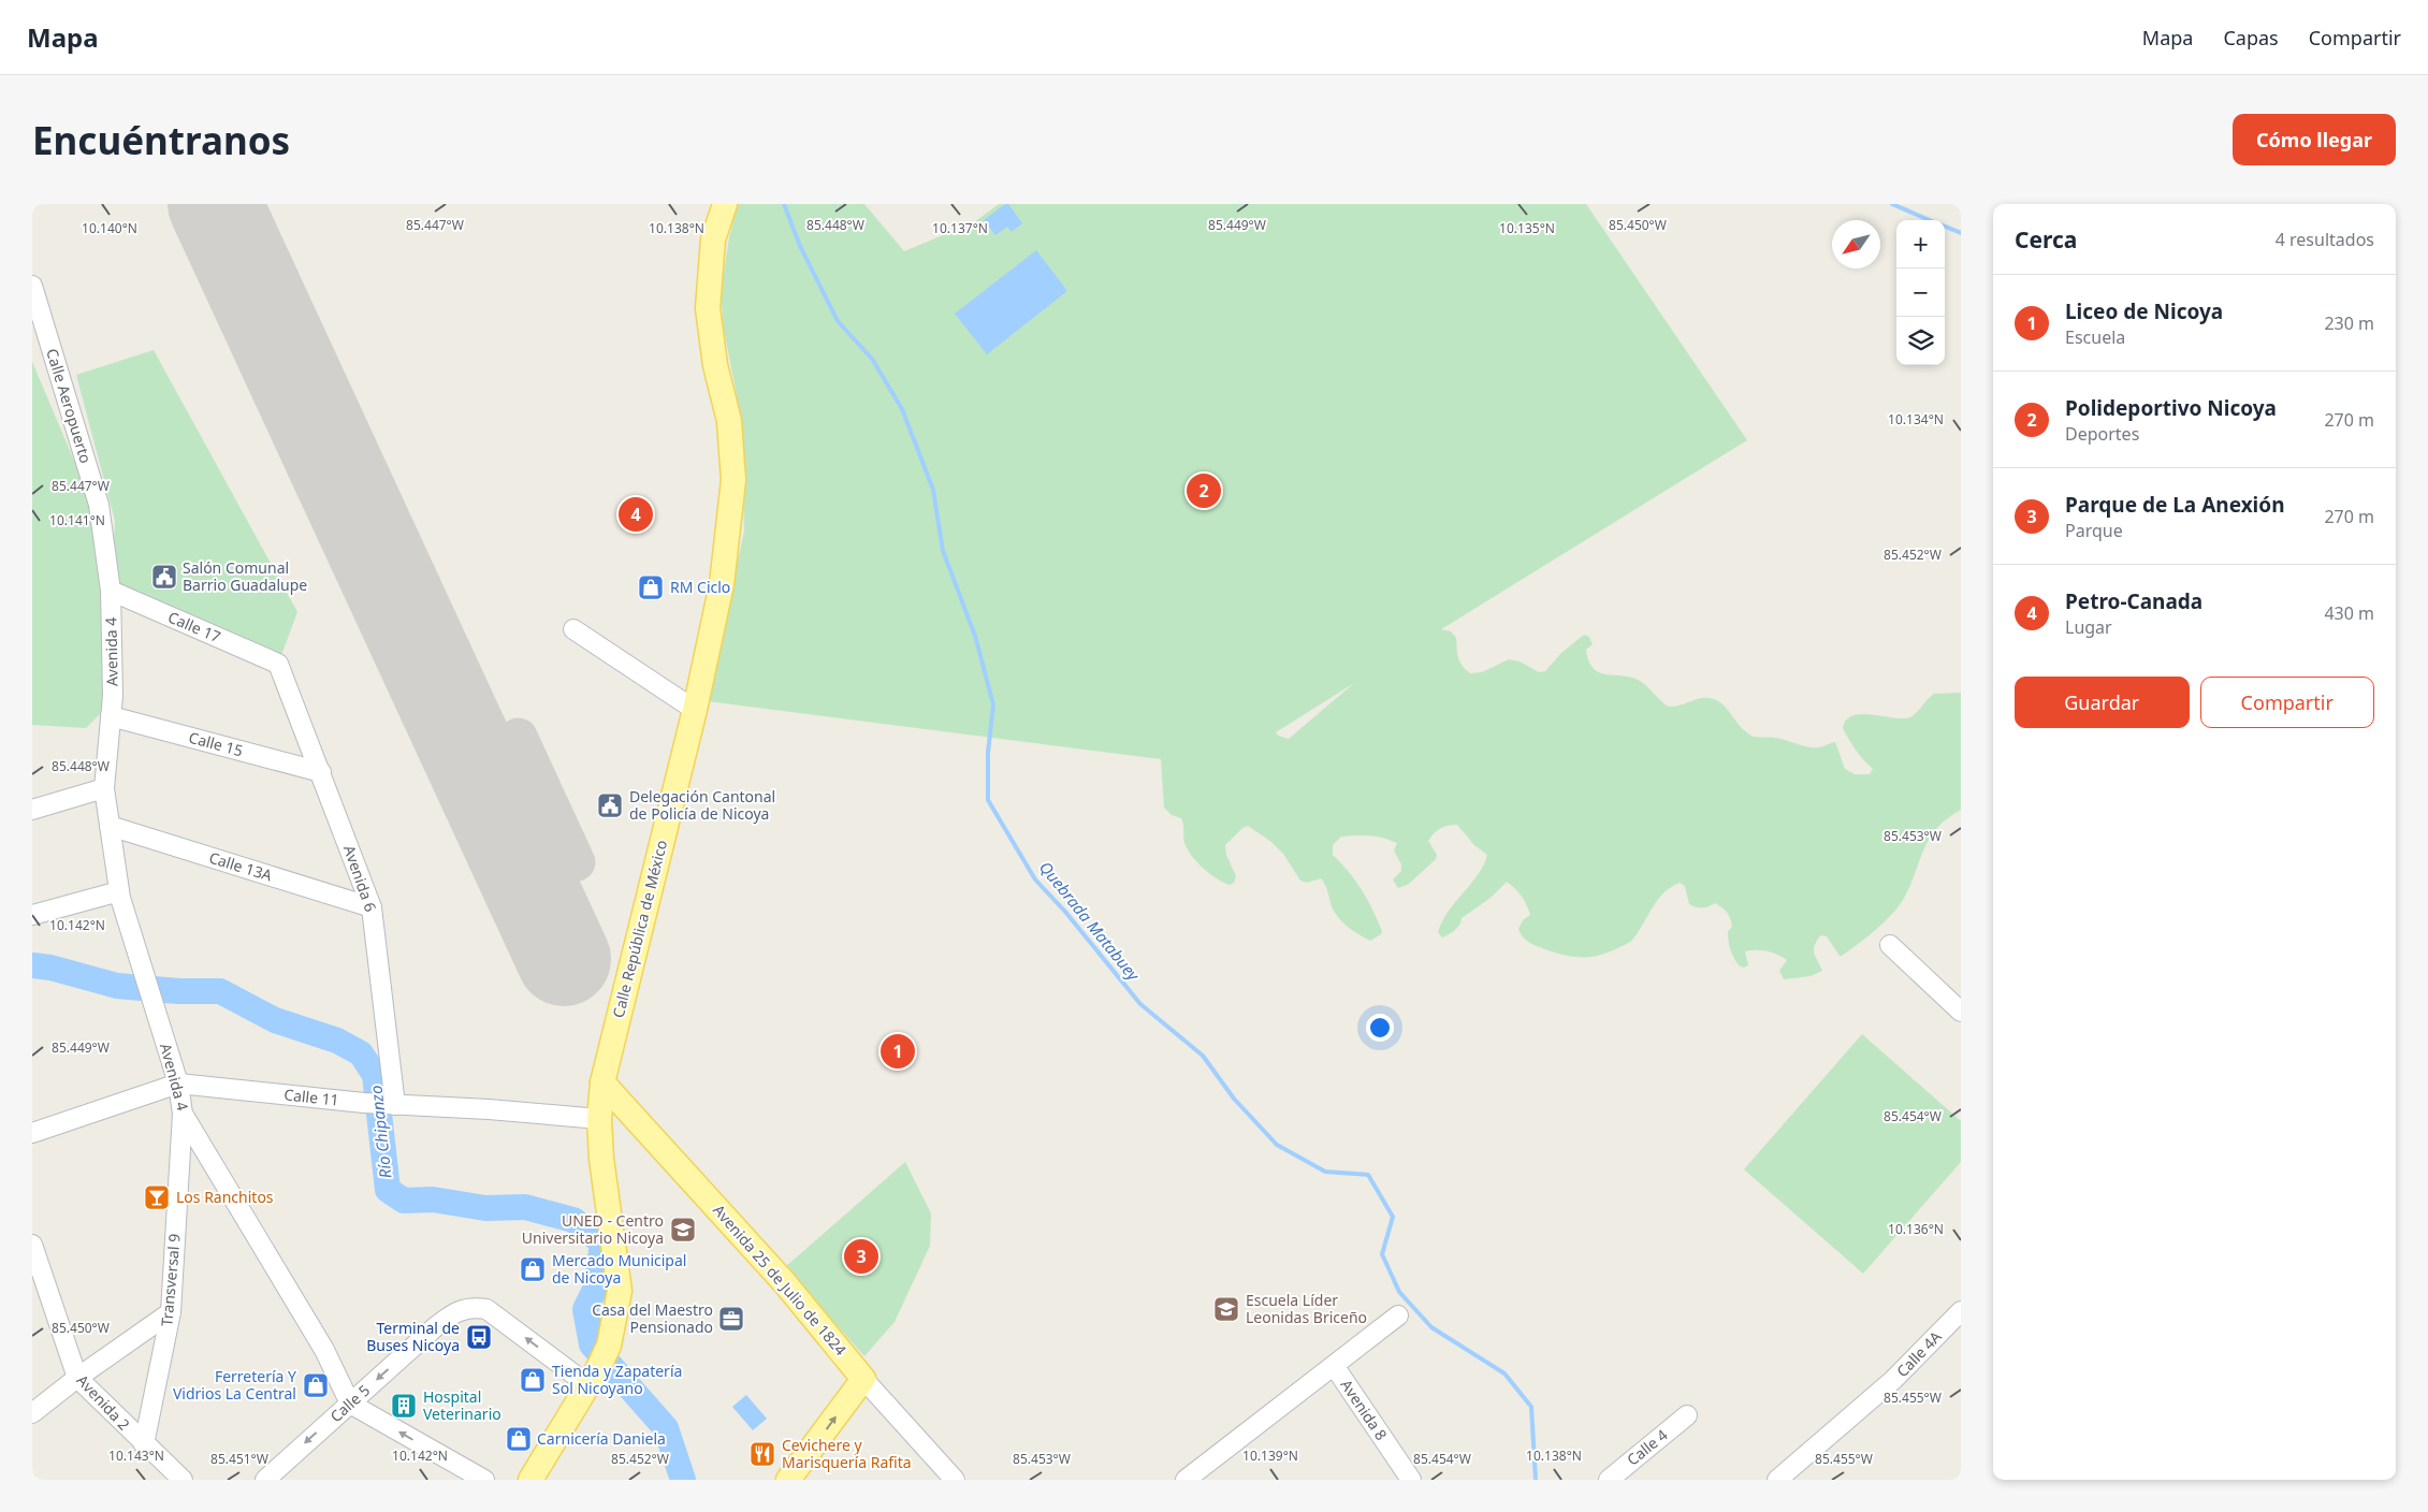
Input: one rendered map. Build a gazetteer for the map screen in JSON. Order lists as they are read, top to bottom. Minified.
{"streets":{"main road":["Calle República de México","Avenida 25 de Julio de 1824"],"street":["Calle Aeropuerto","Calle 17","Avenida 4","Calle 15","Calle 13A","Avenida 6","Calle 11","Transversal 9","Calle 4A","Avenida 2","Calle 5","Avenida 8","Calle 4"]},"crossings":[["Calle Aeropuerto","Calle 17"],["Calle Aeropuerto","Avenida 4"],["Calle 17","Avenida 4"],["Calle 17","Avenida 6"],["Avenida 4","Calle 15"],["Avenida 4","Calle 13A"],["Avenida 4","Calle 11"],["Avenida 4","Transversal 9"],["Avenida 4","Calle 5"],["Calle 15","Avenida 6"],["Calle 13A","Avenida 6"],["Avenida 6","Calle 11"],["Calle República de México","Calle 11"],["Calle República de México","Avenida 25 de Julio de 1824"],["Calle República de México","Calle 5"],["Transversal 9","Avenida 2"]],"one_way":["Calle 5"],"water":["Quebrada Matabuey","Río Chipanzo"],"places":{"public building":["Salón Comunal Barrio Guadalupe","Delegación Cantonal de Policía de Nicoya"],"shop":["RM Ciclo","Mercado Municipal de Nicoya","Tienda y Zapatería Sol Nicoyano","Ferretería Y Vidrios La Central","Carnicería Daniela"],"bar":["Los Ranchitos"],"school or university":["UNED - Centro Universitario Nicoya","Escuela Líder Leonidas Briceño"],"office":["Casa del Maestro Pensionado"],"bus stop":["Terminal de Buses Nicoya"],"building":["Hospital Veterinario"],"restaurant":["Cevichere y Marisquería Rafita"]},"north":"bottom left","page":{"header":"Mapa","nav":["Mapa","Capas","Compartir"],"buttons":["Cómo llegar",["Guardar","Compartir"]],"title":"Encuéntranos","heading":["Cerca","4 resultados"],"map_buttons":["+","−"],"list":[{"mark":"1","name":"Liceo de Nicoya","note":"Escuela","value":"230 m"},{"mark":"2","name":"Polideportivo Nicoya","note":"Deportes","value":"270 m"},{"mark":"3","name":"Parque de La Anexión","note":"Parque","value":"270 m"},{"mark":"4","name":"Petro-Canada","note":"Lugar","value":"430 m"}],"pins":["2","4","1","3"]},"coordinates":["85.447°W","85.449°W","85.450°W","85.448°W","10.138°N","10.137°N","10.140°N","10.135°N","10.134°N","10.141°N","85.452°W","85.453°W","10.142°N","85.454°W","10.136°N","85.455°W","10.143°N","10.139°N","85.451°W"]}
